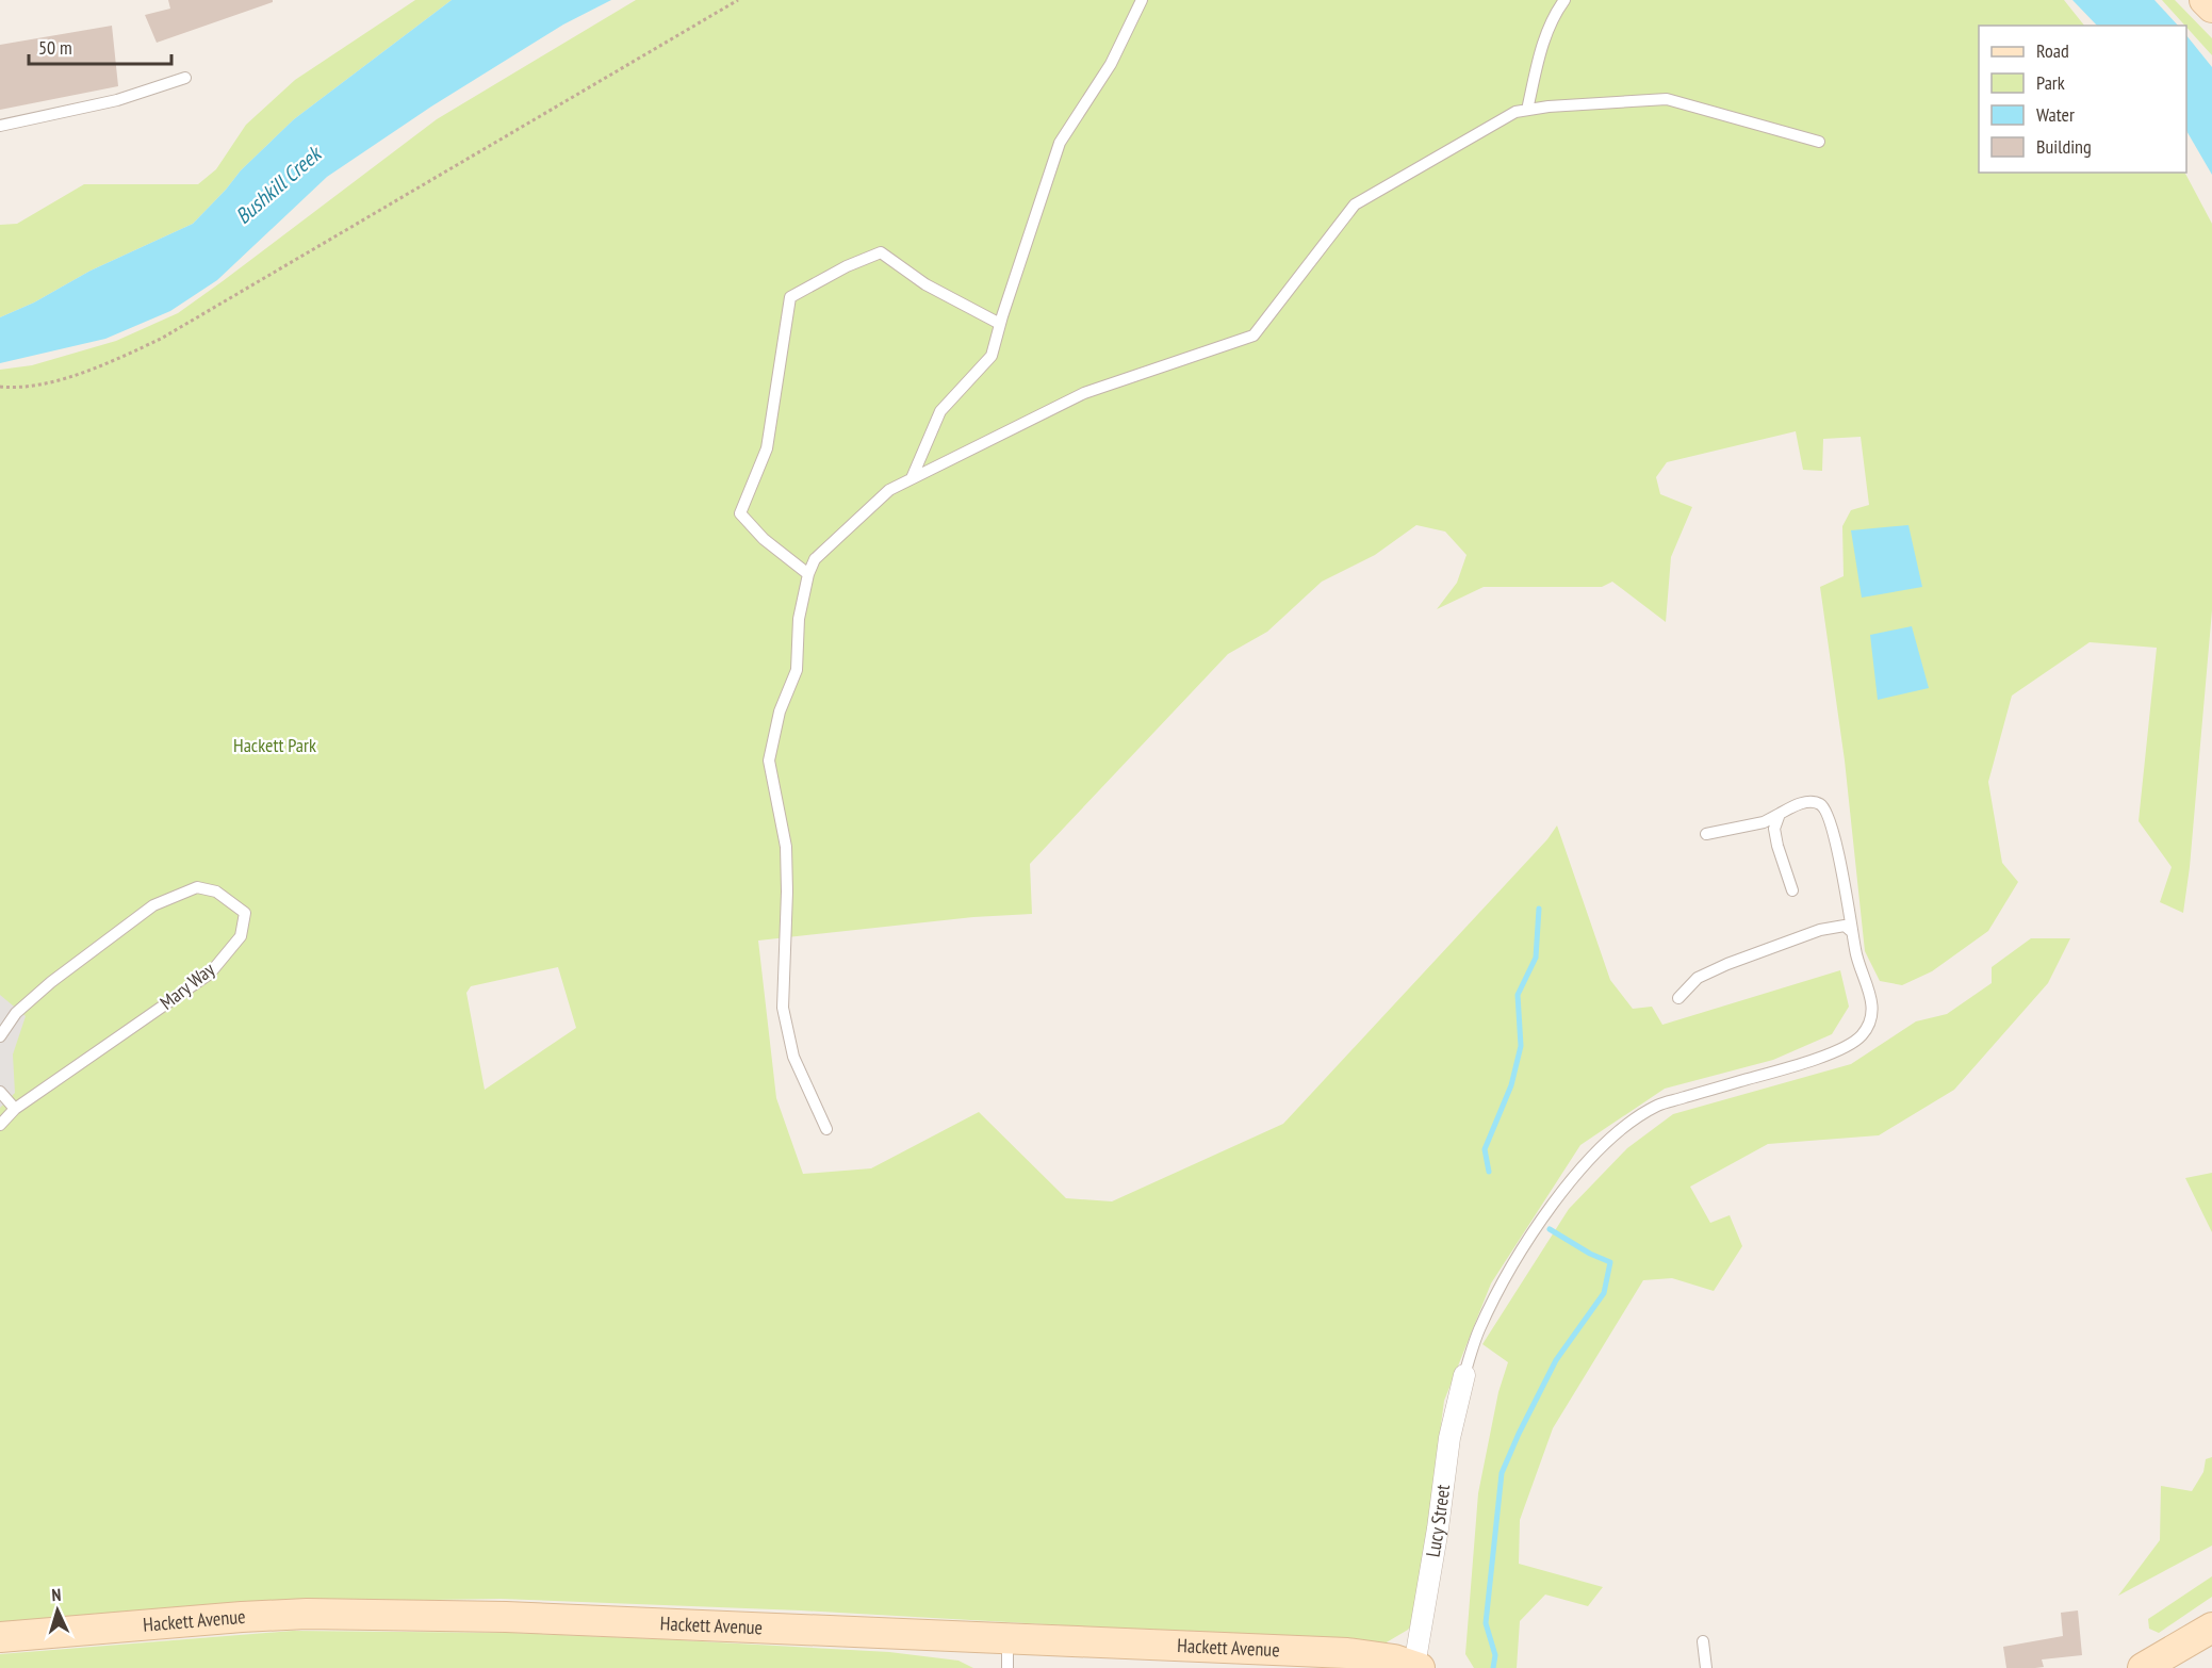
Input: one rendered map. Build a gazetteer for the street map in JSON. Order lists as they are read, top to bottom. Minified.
{"streets":{"main road":["Hackett Avenue"],"street":["Lucy Street"],"lane":["Mary Way"]},"crossings":[["Lucy Street","Hackett Avenue"]],"water":["Bushkill Creek"],"parks":["Hackett Park"],"legend":["Road","Park","Water","Building"],"scale_bar":"50 m","north":"top"}
